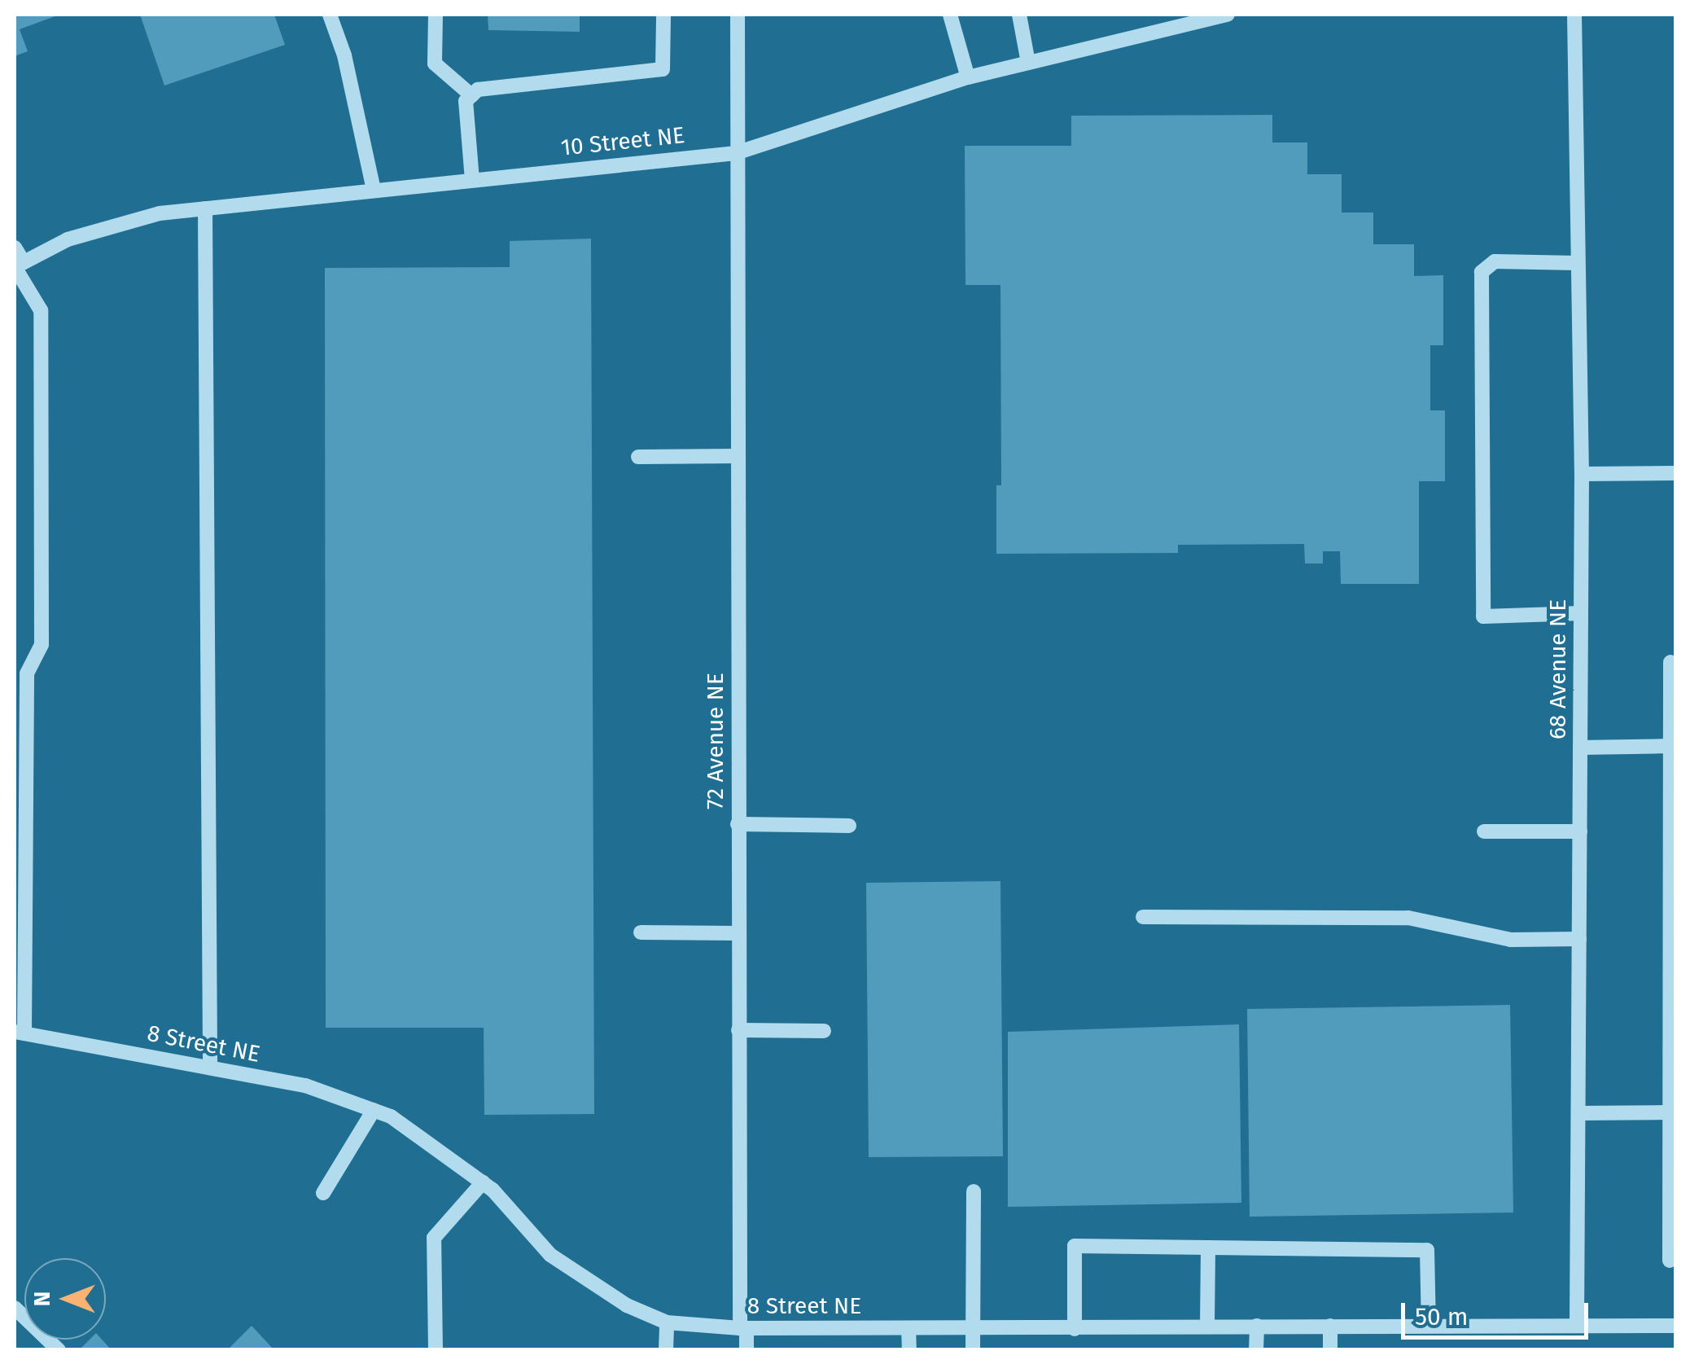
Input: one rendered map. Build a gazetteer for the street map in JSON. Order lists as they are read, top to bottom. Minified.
{"streets":{"street":["10 Street NE","68 Avenue NE","72 Avenue NE","8 Street NE"]},"crossings":[["10 Street NE","72 Avenue NE"],["68 Avenue NE","8 Street NE"],["72 Avenue NE","8 Street NE"]],"scale_bar":"50 m","north":"left"}
